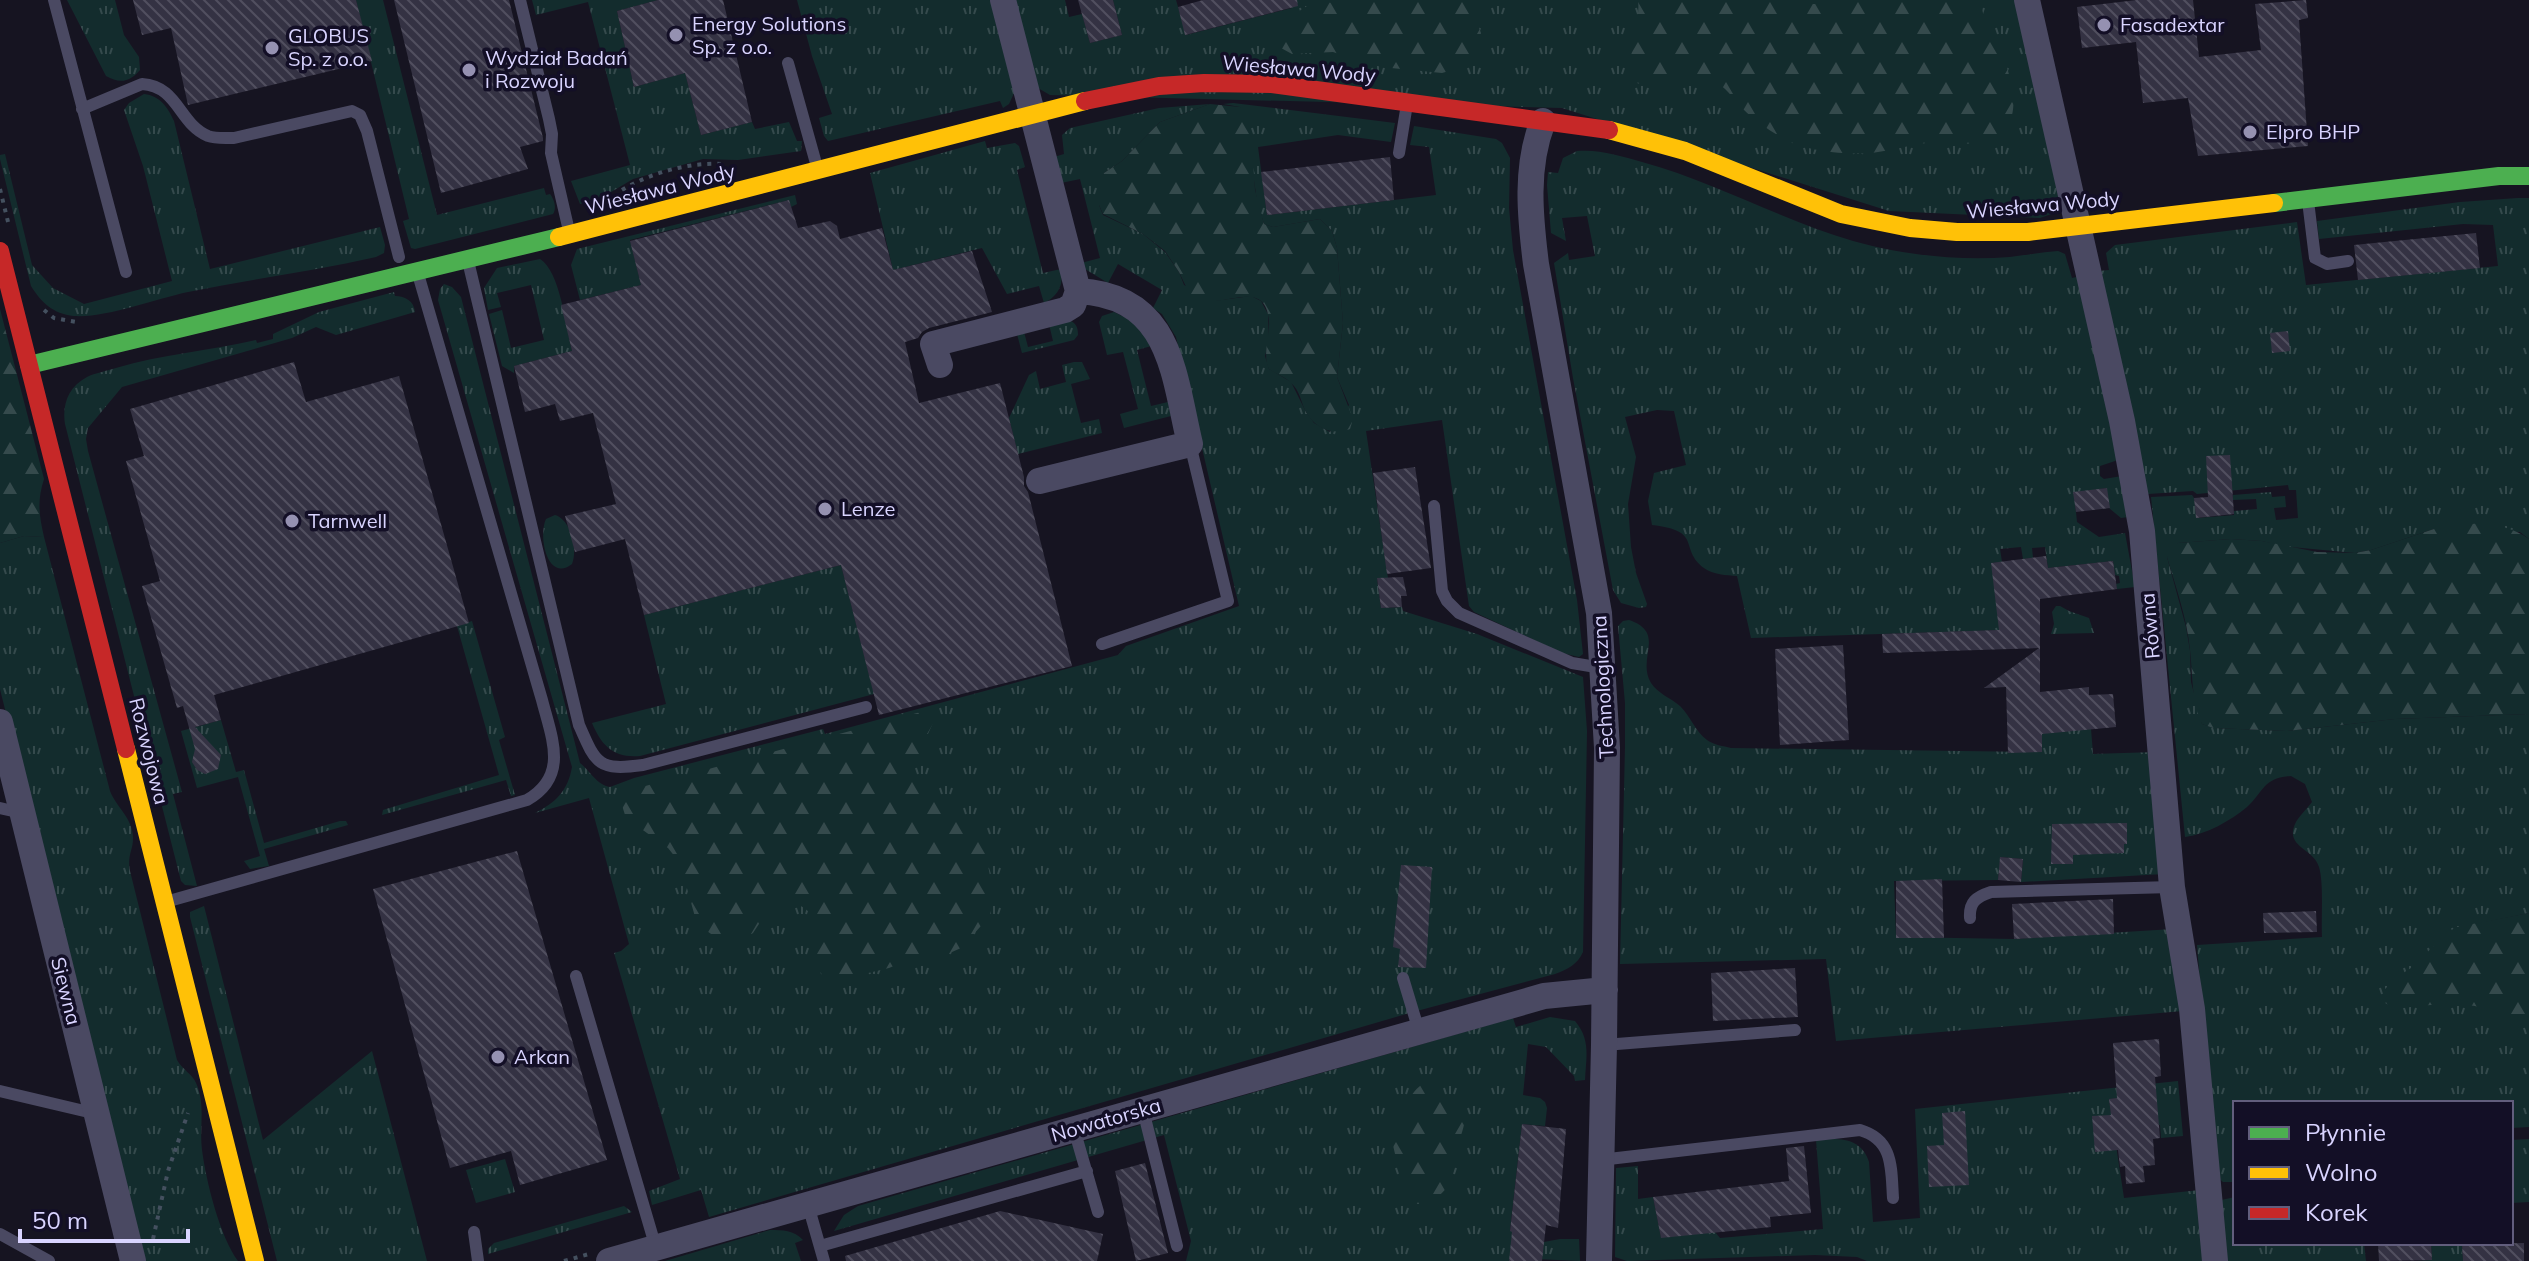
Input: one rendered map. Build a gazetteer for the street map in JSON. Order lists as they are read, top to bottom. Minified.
{"streets":{"street":["Wiesława Wody","Równa","Technologiczna","Rozwojowa","Siewna","Nowatorska"]},"crossings":[["Wiesława Wody","Równa"],["Wiesława Wody","Technologiczna"],["Wiesława Wody","Rozwojowa"],["Technologiczna","Nowatorska"]],"places":["Fasadextar","Energy Solutions Sp. z o.o.","GLOBUS Sp. z o.o.","Wydział Badań i Rozwoju","Elpro BHP","Lenze","Tarnwell","Arkan"],"legend":["Płynnie","Wolno","Korek"],"scale_bar":"50 m"}
